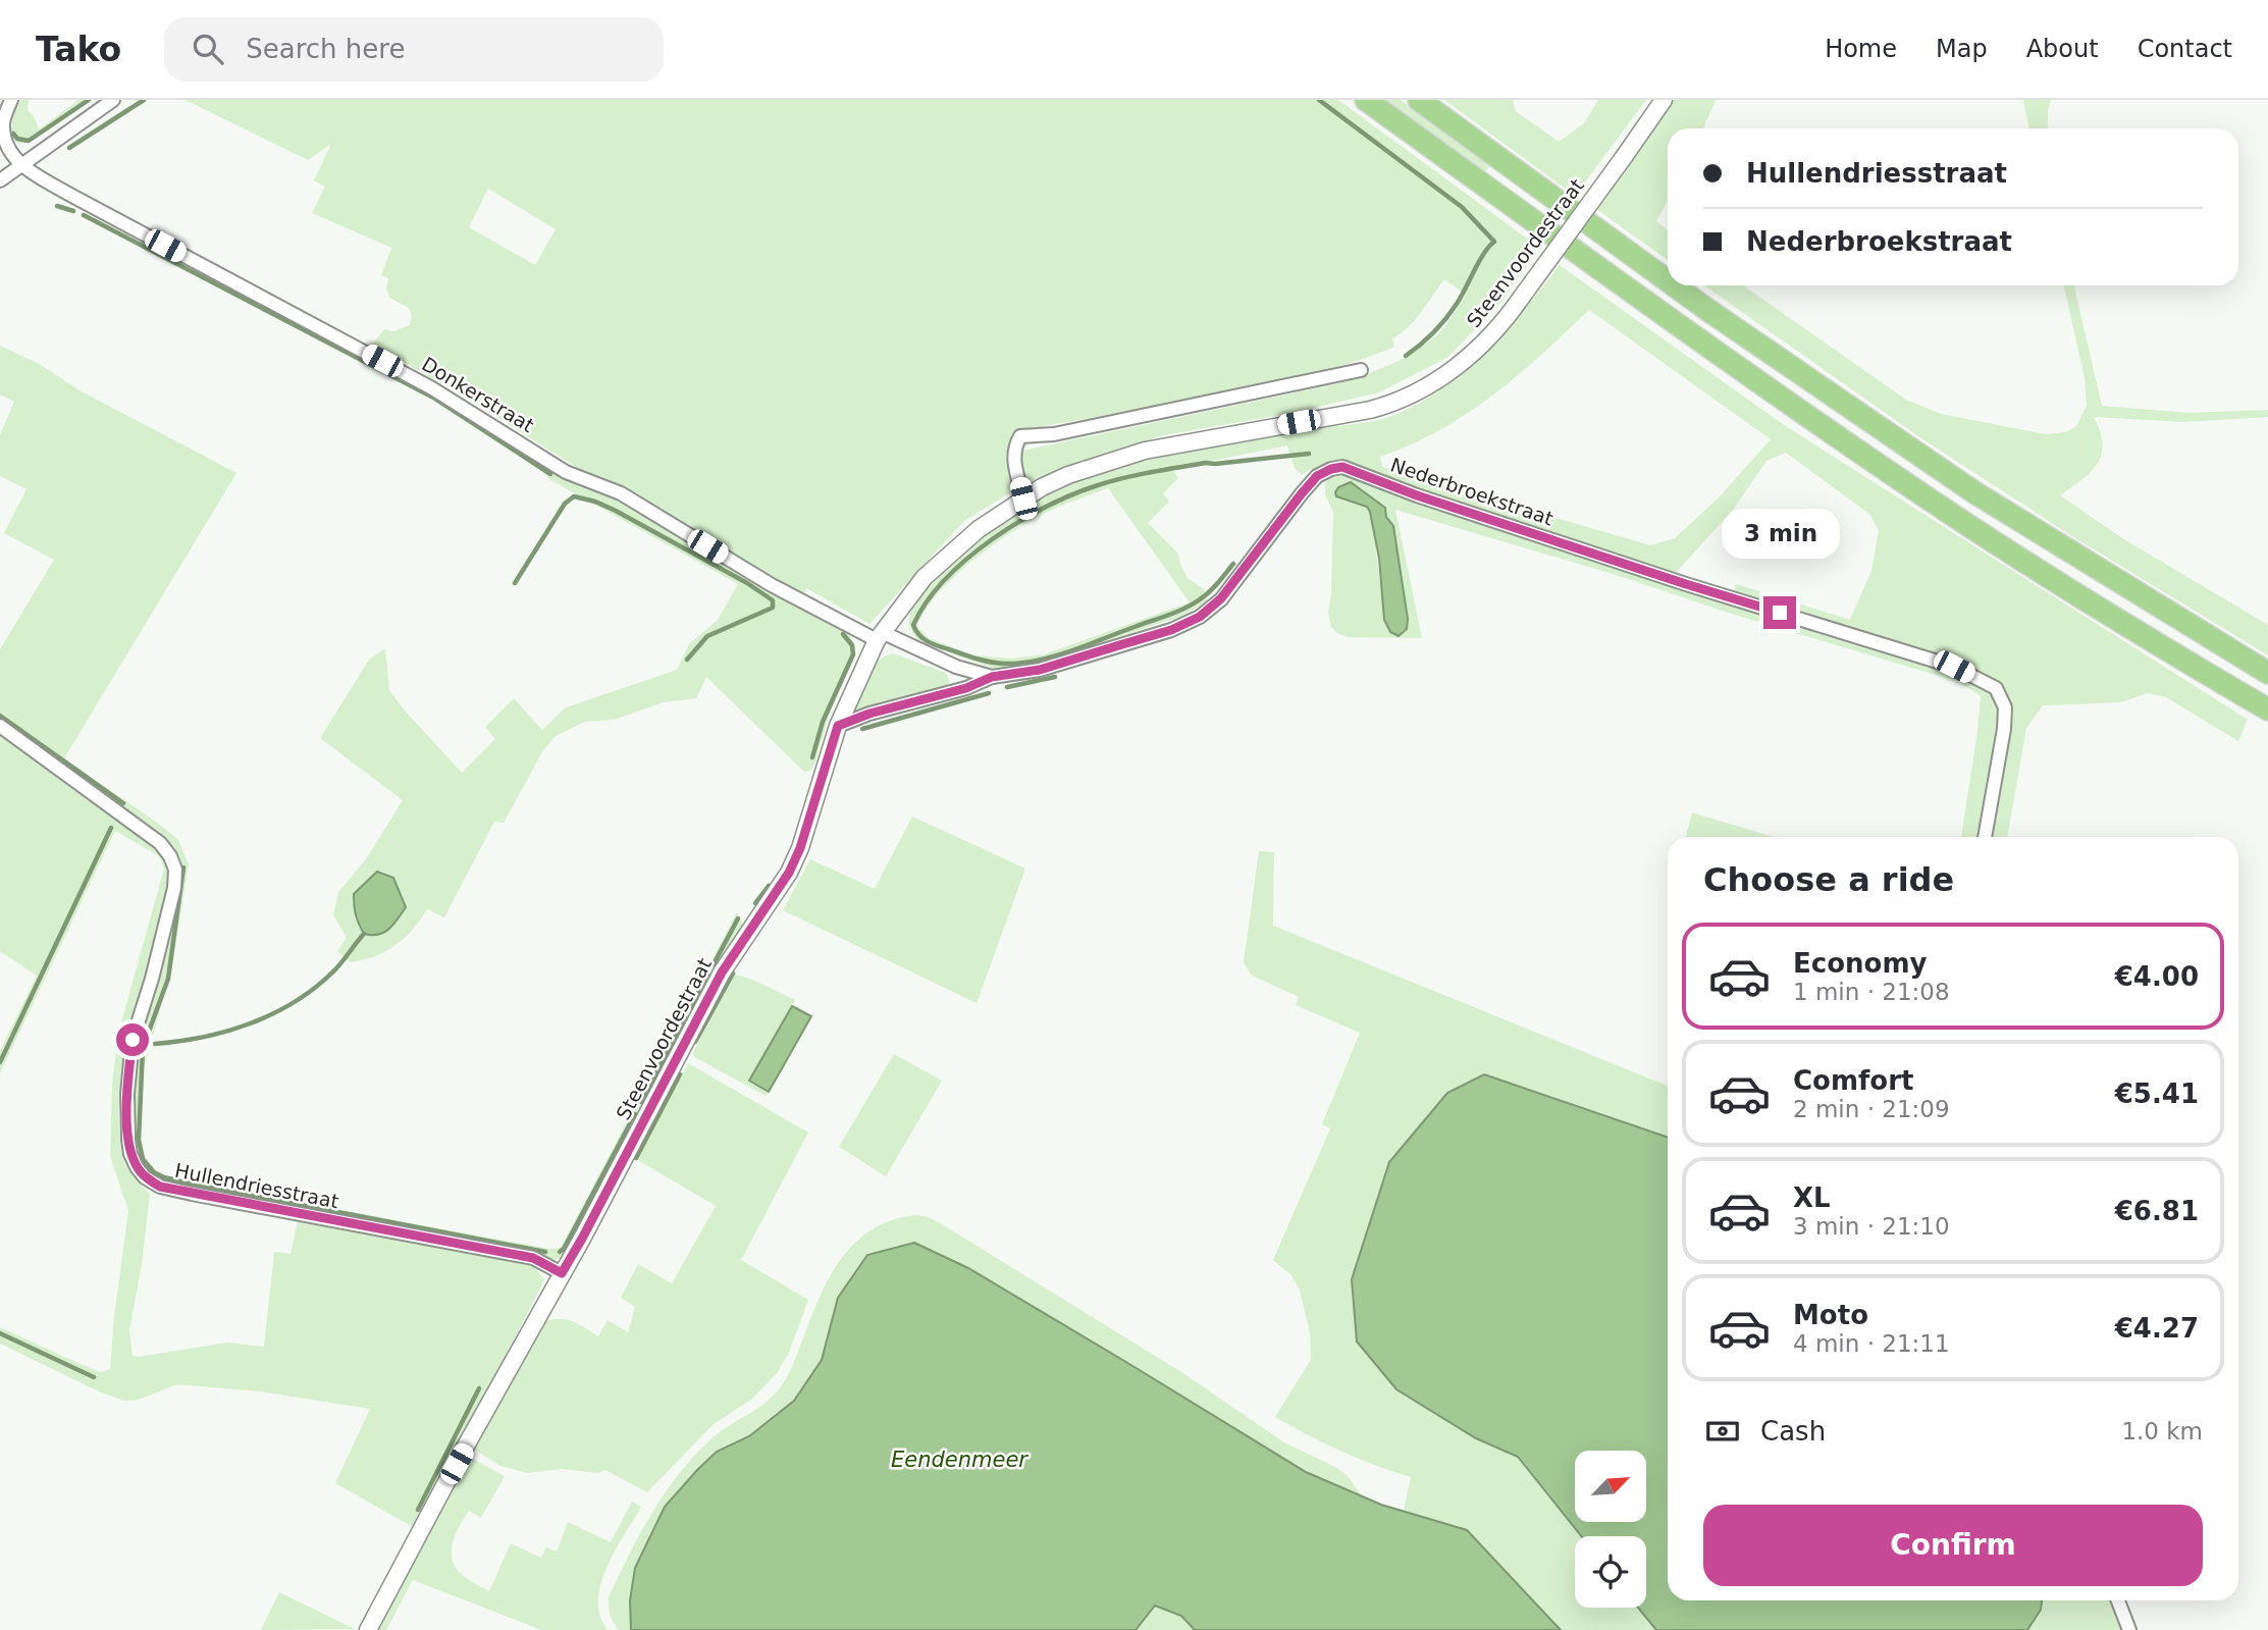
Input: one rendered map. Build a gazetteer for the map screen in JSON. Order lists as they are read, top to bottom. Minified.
{"streets":{"street":["Steenvoordestraat","Donkerstraat","Nederbroekstraat","Hullendriesstraat"]},"crossings":[["Steenvoordestraat","Donkerstraat"],["Steenvoordestraat","Nederbroekstraat"],["Steenvoordestraat","Hullendriesstraat"],["Donkerstraat","Nederbroekstraat"]],"water":["Eendenmeer"],"north":"top right","page":{"header":"Tako","search":"Search here","nav":["Home","Map","About","Contact"],"banner":["Hullendriesstraat","Nederbroekstraat"],"bubble":"3 min","heading":"Choose a ride","list":[{"name":"Economy","note":"1 min · 21:08","value":"€4.00"},{"name":"Comfort","note":"2 min · 21:09","value":"€5.41"},{"name":"XL","note":"3 min · 21:10","value":"€6.81"},{"name":"Moto","note":"4 min · 21:11","value":"€4.27"}],"pay":["Cash","1.0 km"],"buttons":"Confirm"}}
